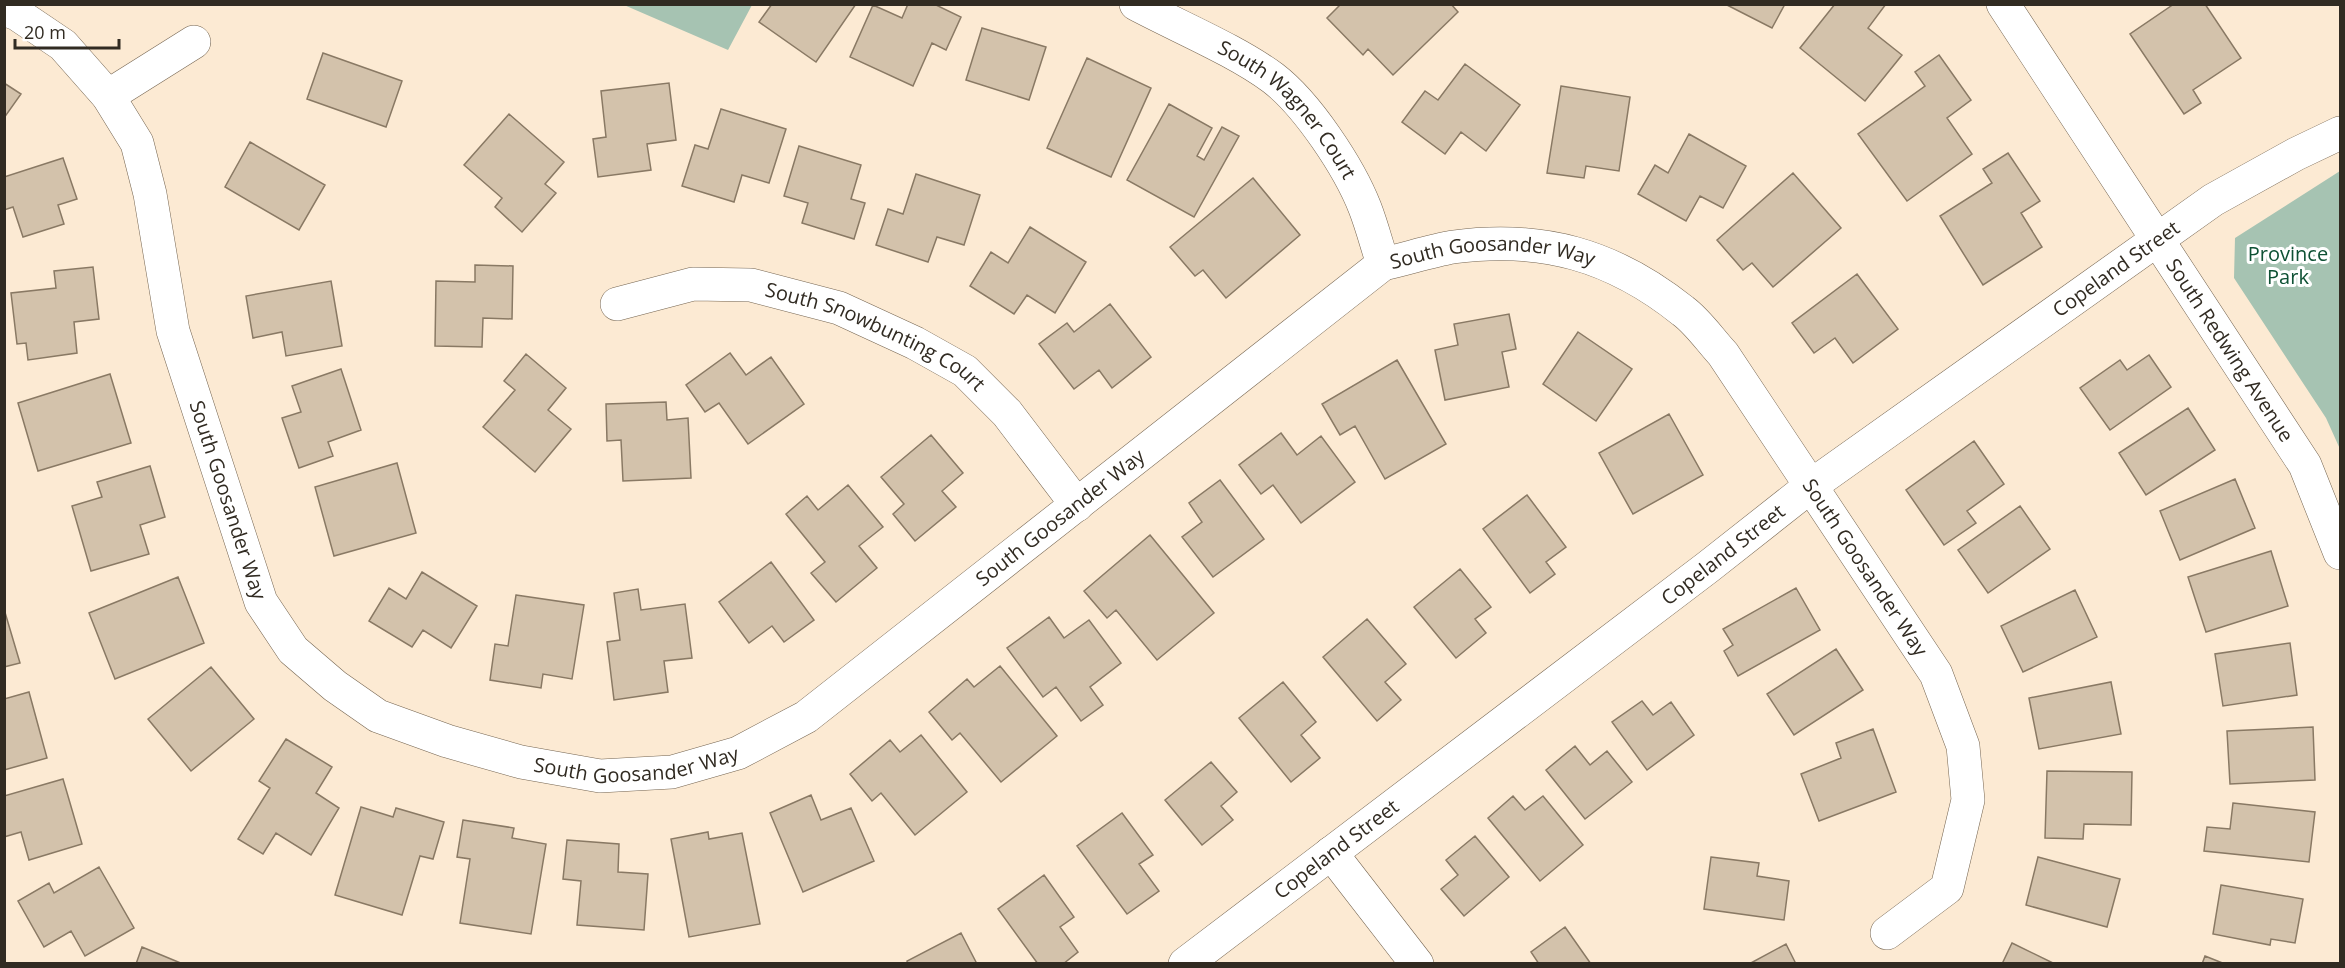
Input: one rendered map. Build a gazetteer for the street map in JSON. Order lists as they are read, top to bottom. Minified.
{"streets":{"street":["South Wagner Court","South Goosander Way","Copeland Street","South Snowbunting Court","South Redwing Avenue"]},"crossings":[["South Wagner Court","South Goosander Way"],["South Goosander Way","Copeland Street"],["South Goosander Way","South Snowbunting Court"],["Copeland Street","South Redwing Avenue"]],"parks":["Province Park"],"scale_bar":"20 m"}
